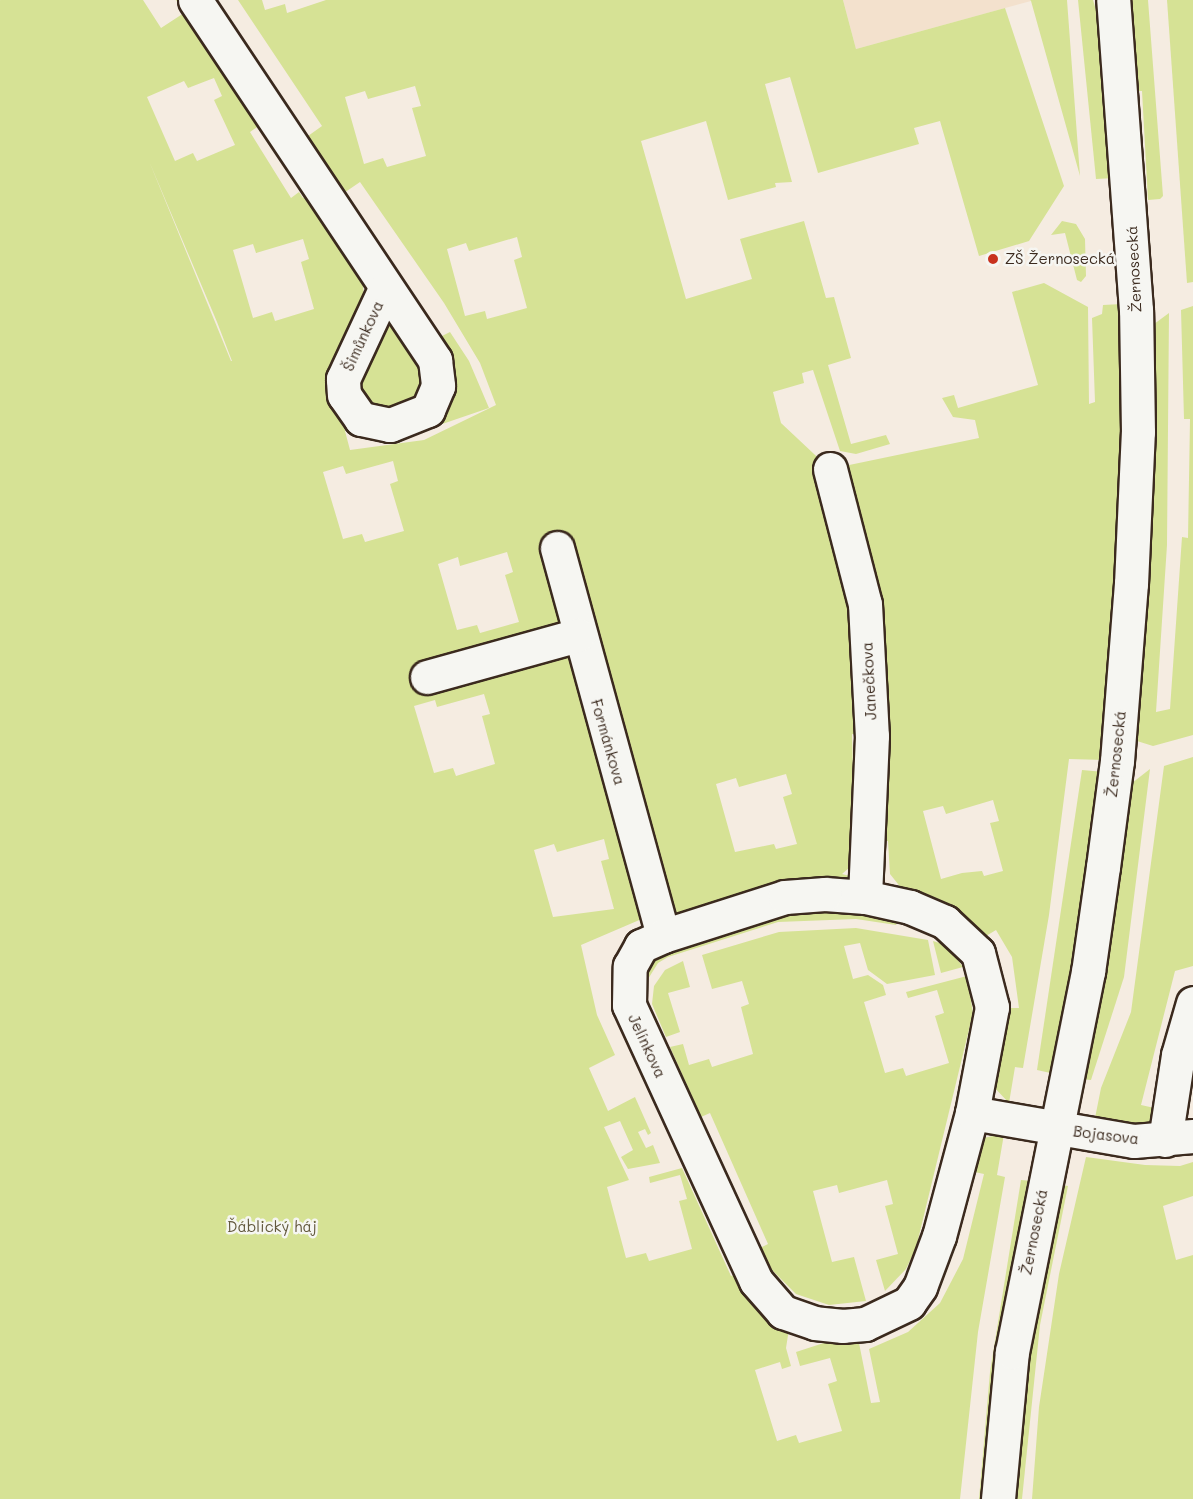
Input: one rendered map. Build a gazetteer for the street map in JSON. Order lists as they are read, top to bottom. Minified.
{"streets":{"street":["Žernosecká","Šimůnkova","Janečkova","Formánkova","Jelínkova","Bojasova"]},"crossings":[["Žernosecká","Bojasova"],["Janečkova","Jelínkova"],["Formánkova","Jelínkova"]],"parks":["Ďáblický háj"],"places":["ZŠ Žernosecká"]}
